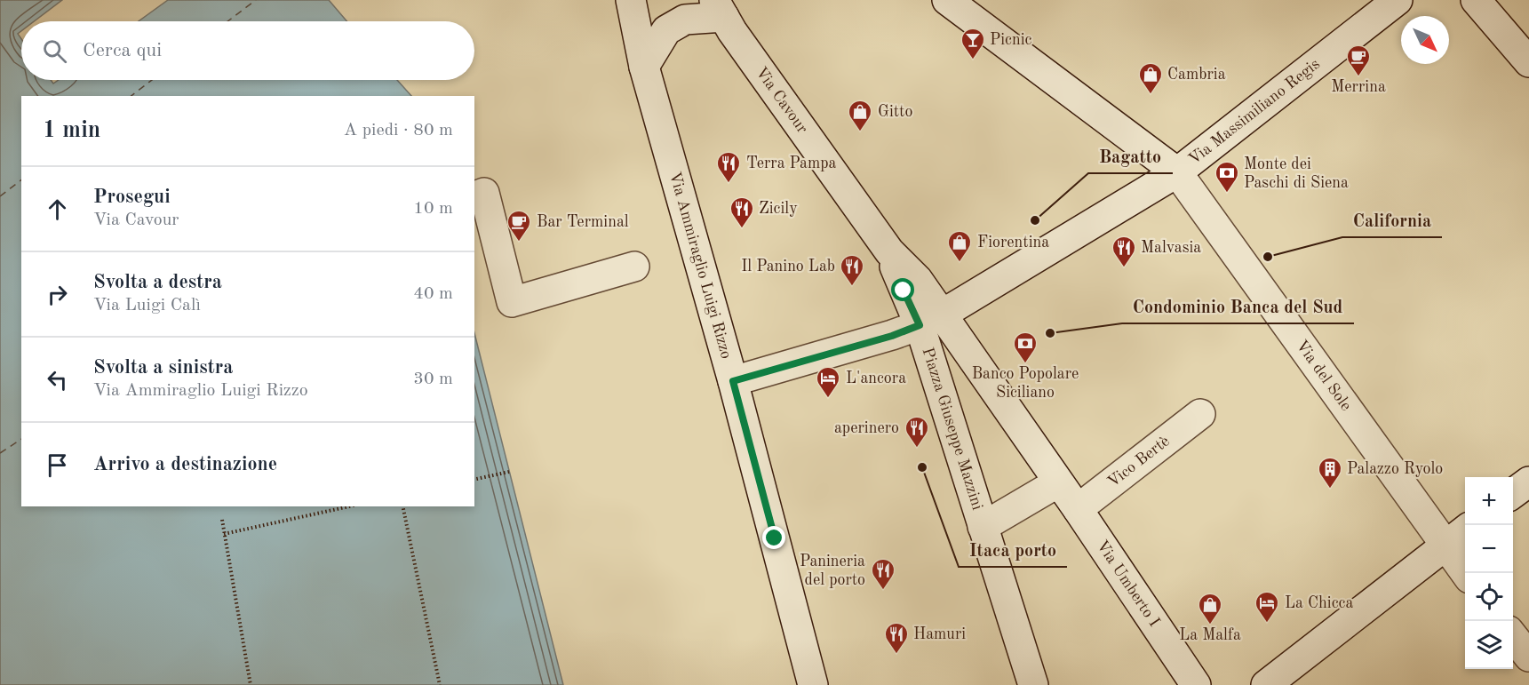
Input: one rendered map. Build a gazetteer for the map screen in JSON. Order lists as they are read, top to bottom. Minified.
{"streets":{"street":["Via Cavour","Via Massimiliano Regis","Via Ammiraglio Luigi Rizzo","Via del Sole","Piazza Giuseppe Mazzini","Vico Bertè","Via Umberto I"]},"crossings":[["Via Cavour","Via Massimiliano Regis"],["Via Cavour","Piazza Giuseppe Mazzini"],["Via Massimiliano Regis","Via Ammiraglio Luigi Rizzo"],["Via Massimiliano Regis","Via del Sole"],["Via Massimiliano Regis","Piazza Giuseppe Mazzini"],["Piazza Giuseppe Mazzini","Via Umberto I"],["Vico Bertè","Via Umberto I"]],"places":{"bar":["Picnic"],"cafe":["Merrina","Bar Terminal"],"shop":["Cambria","Gitto","Fiorentina","La Malfa"],"restaurant":["Terra Pampa","Zicily","Malvasia","Il Panino Lab","aperinero","Panineria del porto","Hamuri"],"bank":["Monte dei Paschi di Siena","Banco Popolare Siciliano"],"other":["Bagatto","California","Condominio Banca del Sud","Itaca porto"],"hotel":["L'ancora","La Chicca"],"building":["Palazzo Ryolo"]},"north":"bottom right","page":{"search":"Cerca qui","heading":["1 min","A piedi · 80 m"],"list":[["Prosegui","Via Cavour","10 m"],["Svolta a destra","Via Luigi Calì","40 m"],["Svolta a sinistra","Via Ammiraglio Luigi Rizzo","30 m"],"Arrivo a destinazione"],"map_buttons":["+","−"]}}
